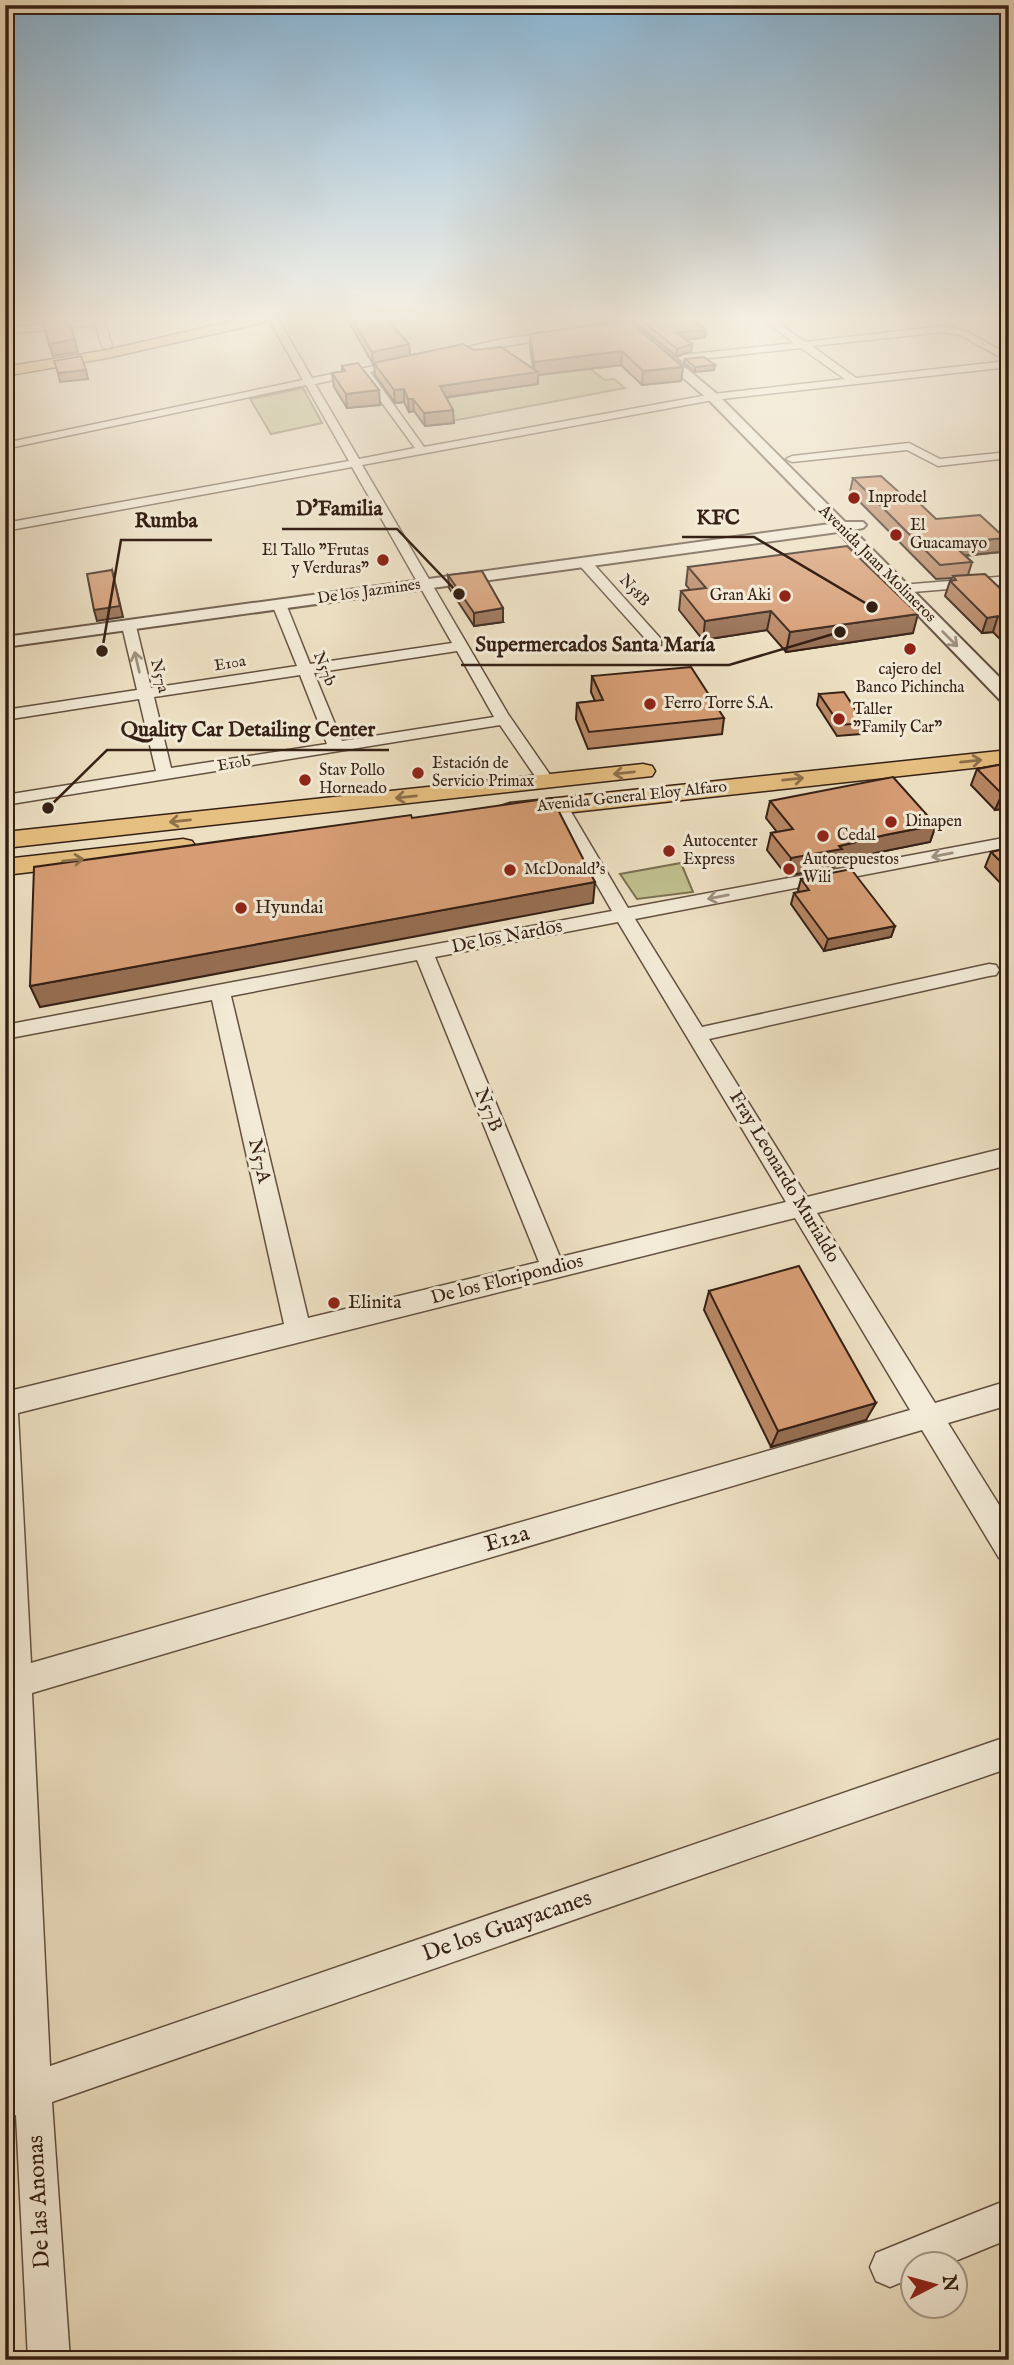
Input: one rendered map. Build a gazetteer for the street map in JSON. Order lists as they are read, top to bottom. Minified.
{"streets":{"main road":["Avenida General Eloy Alfaro"],"street":["Avenida Juan Molineros","N58B","De los Jazmines","E10a","N57b","N57a","E10b","De los Nardos","N57B","N57A","Fray Leonardo Murialdo","De los Floripondios","E12a","De los Guayacanes","De las Anonas"]},"crossings":[["Avenida Juan Molineros","De los Jazmines"],["N58B","De los Jazmines"],["De los Jazmines","N57b"],["De los Jazmines","N57a"],["E10a","N57b"],["E10a","N57a"],["N57b","E10b"],["N57a","E10b"],["Avenida General Eloy Alfaro","Fray Leonardo Murialdo"],["De los Nardos","N57B"],["De los Nardos","N57A"],["De los Nardos","Fray Leonardo Murialdo"],["N57B","De los Floripondios"],["N57A","De los Floripondios"],["Fray Leonardo Murialdo","De los Floripondios"],["Fray Leonardo Murialdo","E12a"],["E12a","De las Anonas"],["De los Guayacanes","De las Anonas"]],"one_way":["N57a"],"places":["Inprodel","El Guacamayo","El Tallo \"Frutas y Verduras\"","D'Familia","Gran Aki","KFC","Supermercados Santa María","cajero del Banco Pichincha","Rumba","Ferro Torre S.A.","Taller \"Family Car\"","Estación de Servicio Primax","Stav Pollo Horneado","Quality Car Detailing Center","Dinapen","Cedal","Autocenter Express","Autorepuestos Wili","McDonald's","Hyundai","Elinita"],"north":"right"}
